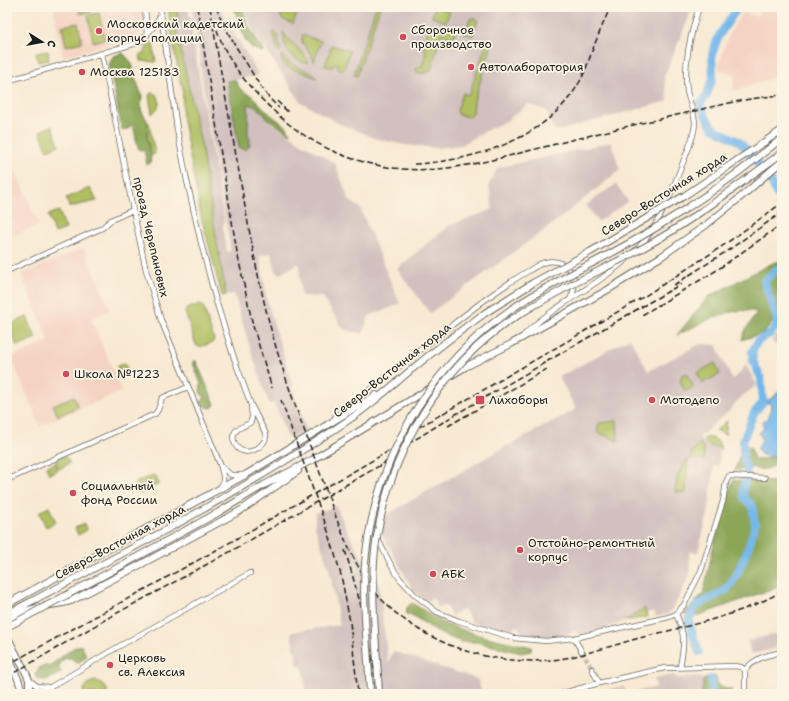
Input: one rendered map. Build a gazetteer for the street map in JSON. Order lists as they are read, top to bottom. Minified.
{"streets":{"main road":["Северо-Восточная хорда"],"street":["проезд Черепановых"]},"places":{"other":["Московский кадетский корпус полиции","Сборочное производство","Автолаборатория","Москва 125183","Школа №1223","Мотодепо","Социальный фонд России","Отстойно-ремонтный корпус","АБК","Церковь св. Алексия"],"transit":["Лихоборы"]},"north":"right"}
